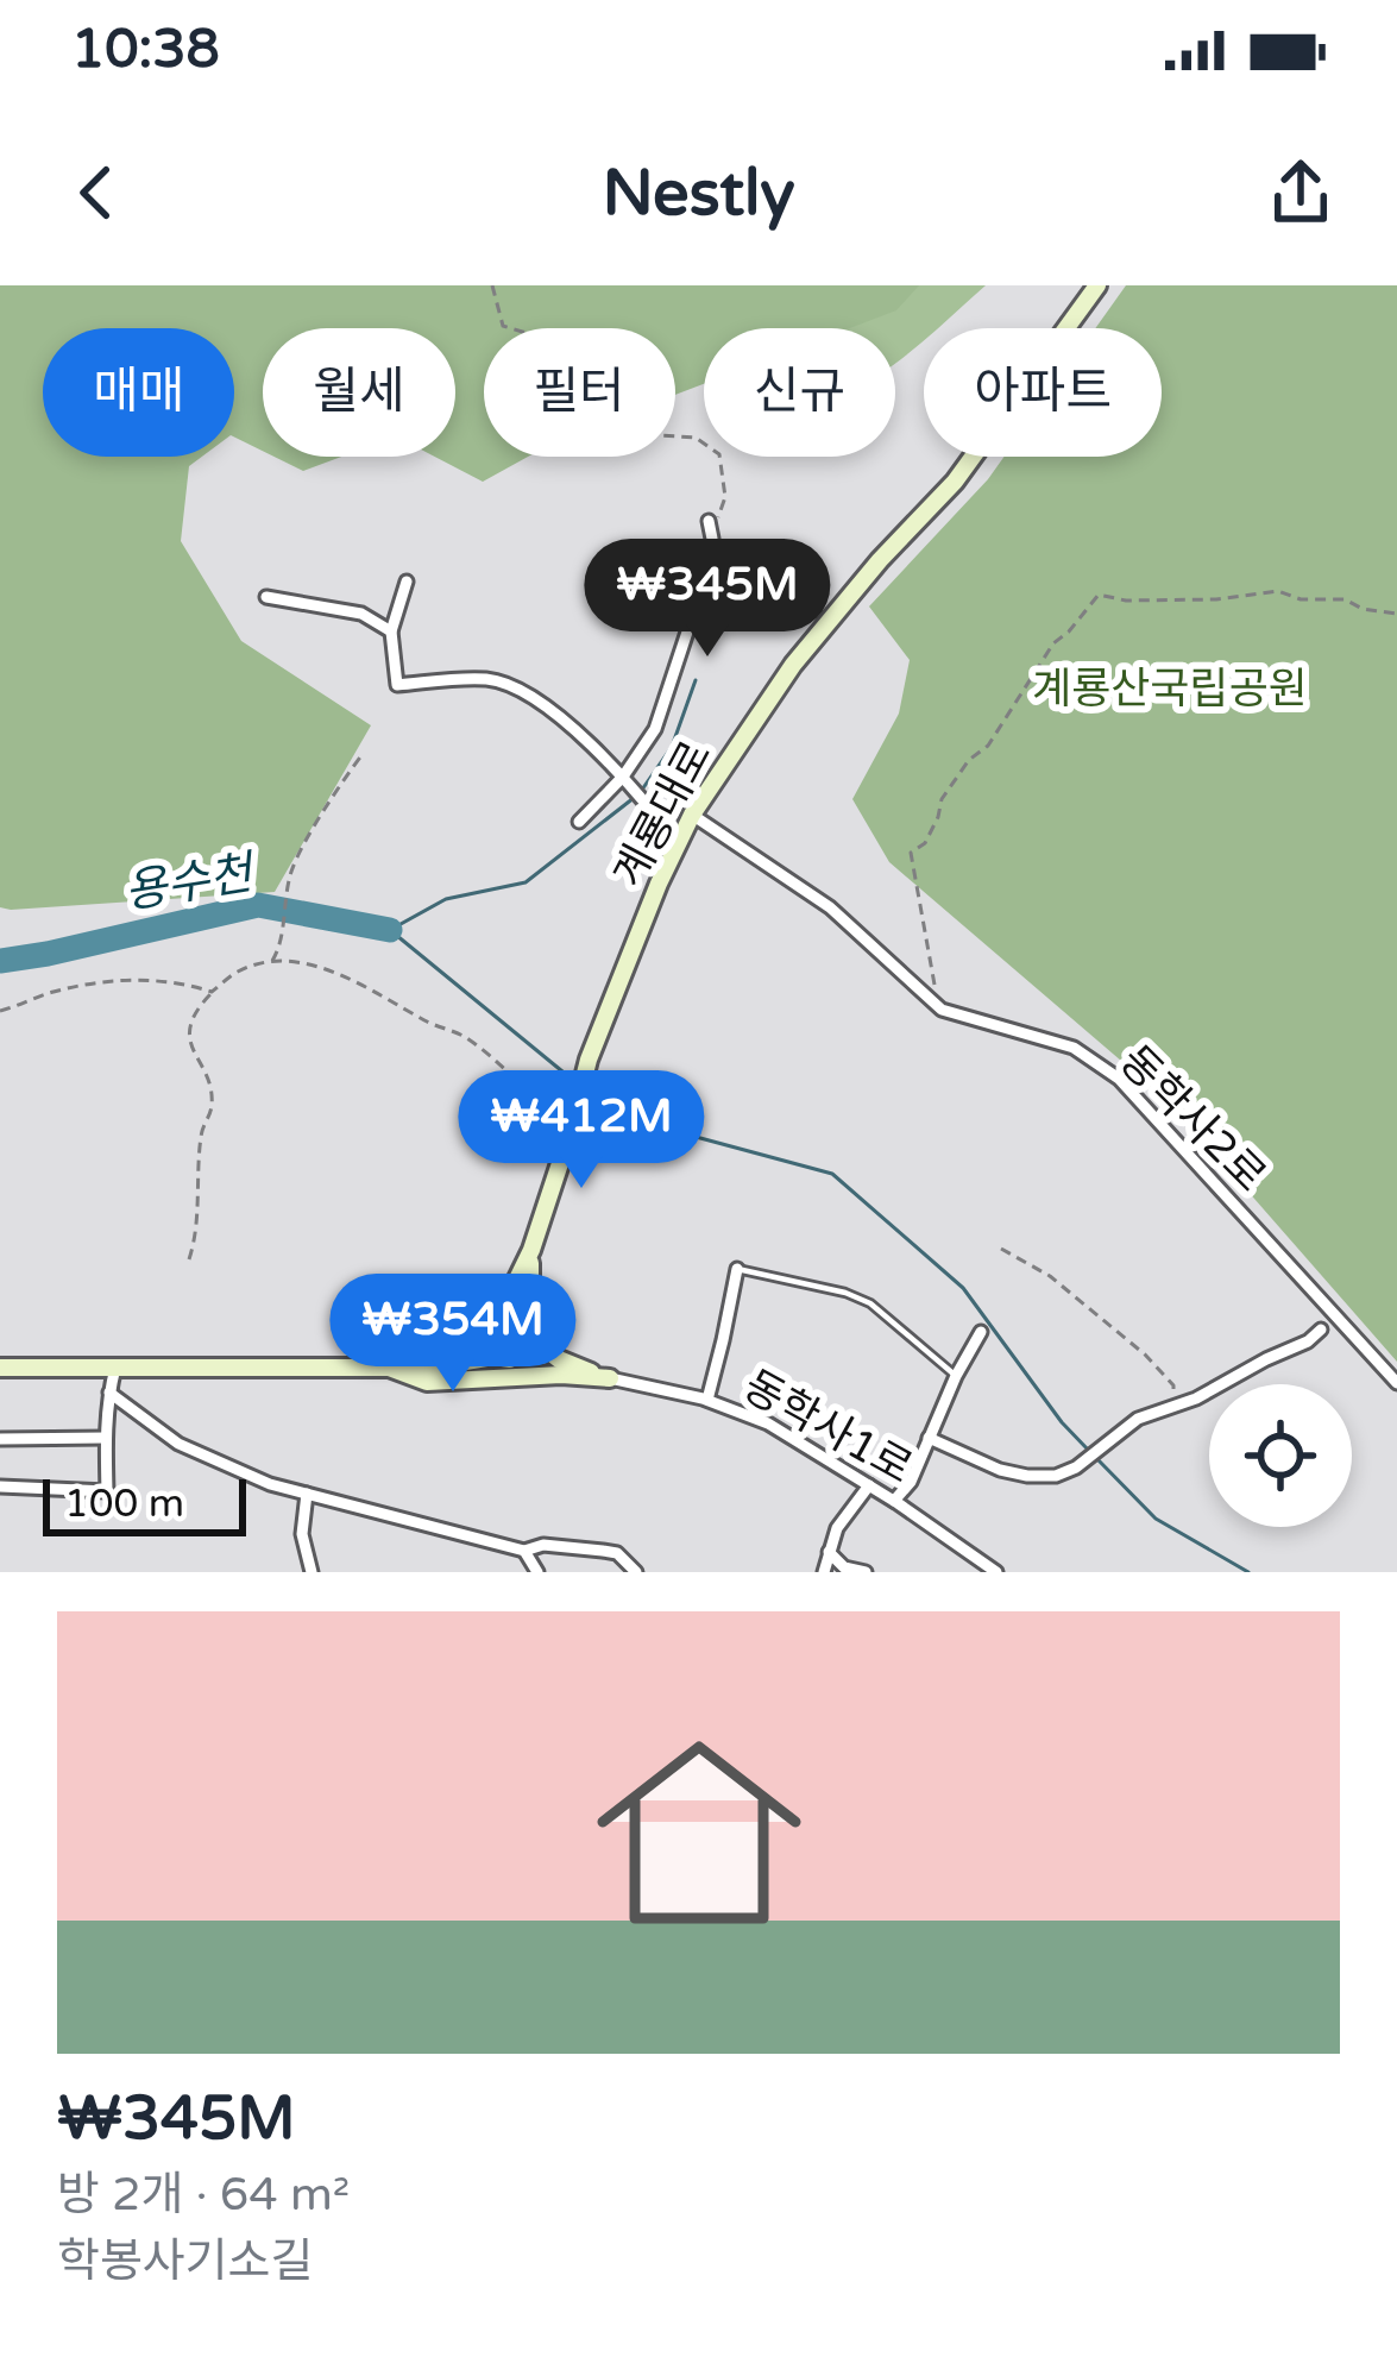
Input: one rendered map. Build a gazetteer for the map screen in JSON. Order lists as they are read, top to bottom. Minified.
{"streets":{"street":["계룡대로","동학사2로","동학사1로"]},"crossings":[["계룡대로","동학사2로"]],"water":["용수천"],"parks":["계룡산국립공원"],"scale_bar":"100 m","page":{"status":"10:38","header":"Nestly","chip":["매매","월세","필터","신규","아파트"],"price":["₩345M","₩412M","₩354M"],"scale":"100 m","list":[{"name":"₩345M","note":"방 2개 · 64 m² · 학봉사기소길"}]}}
